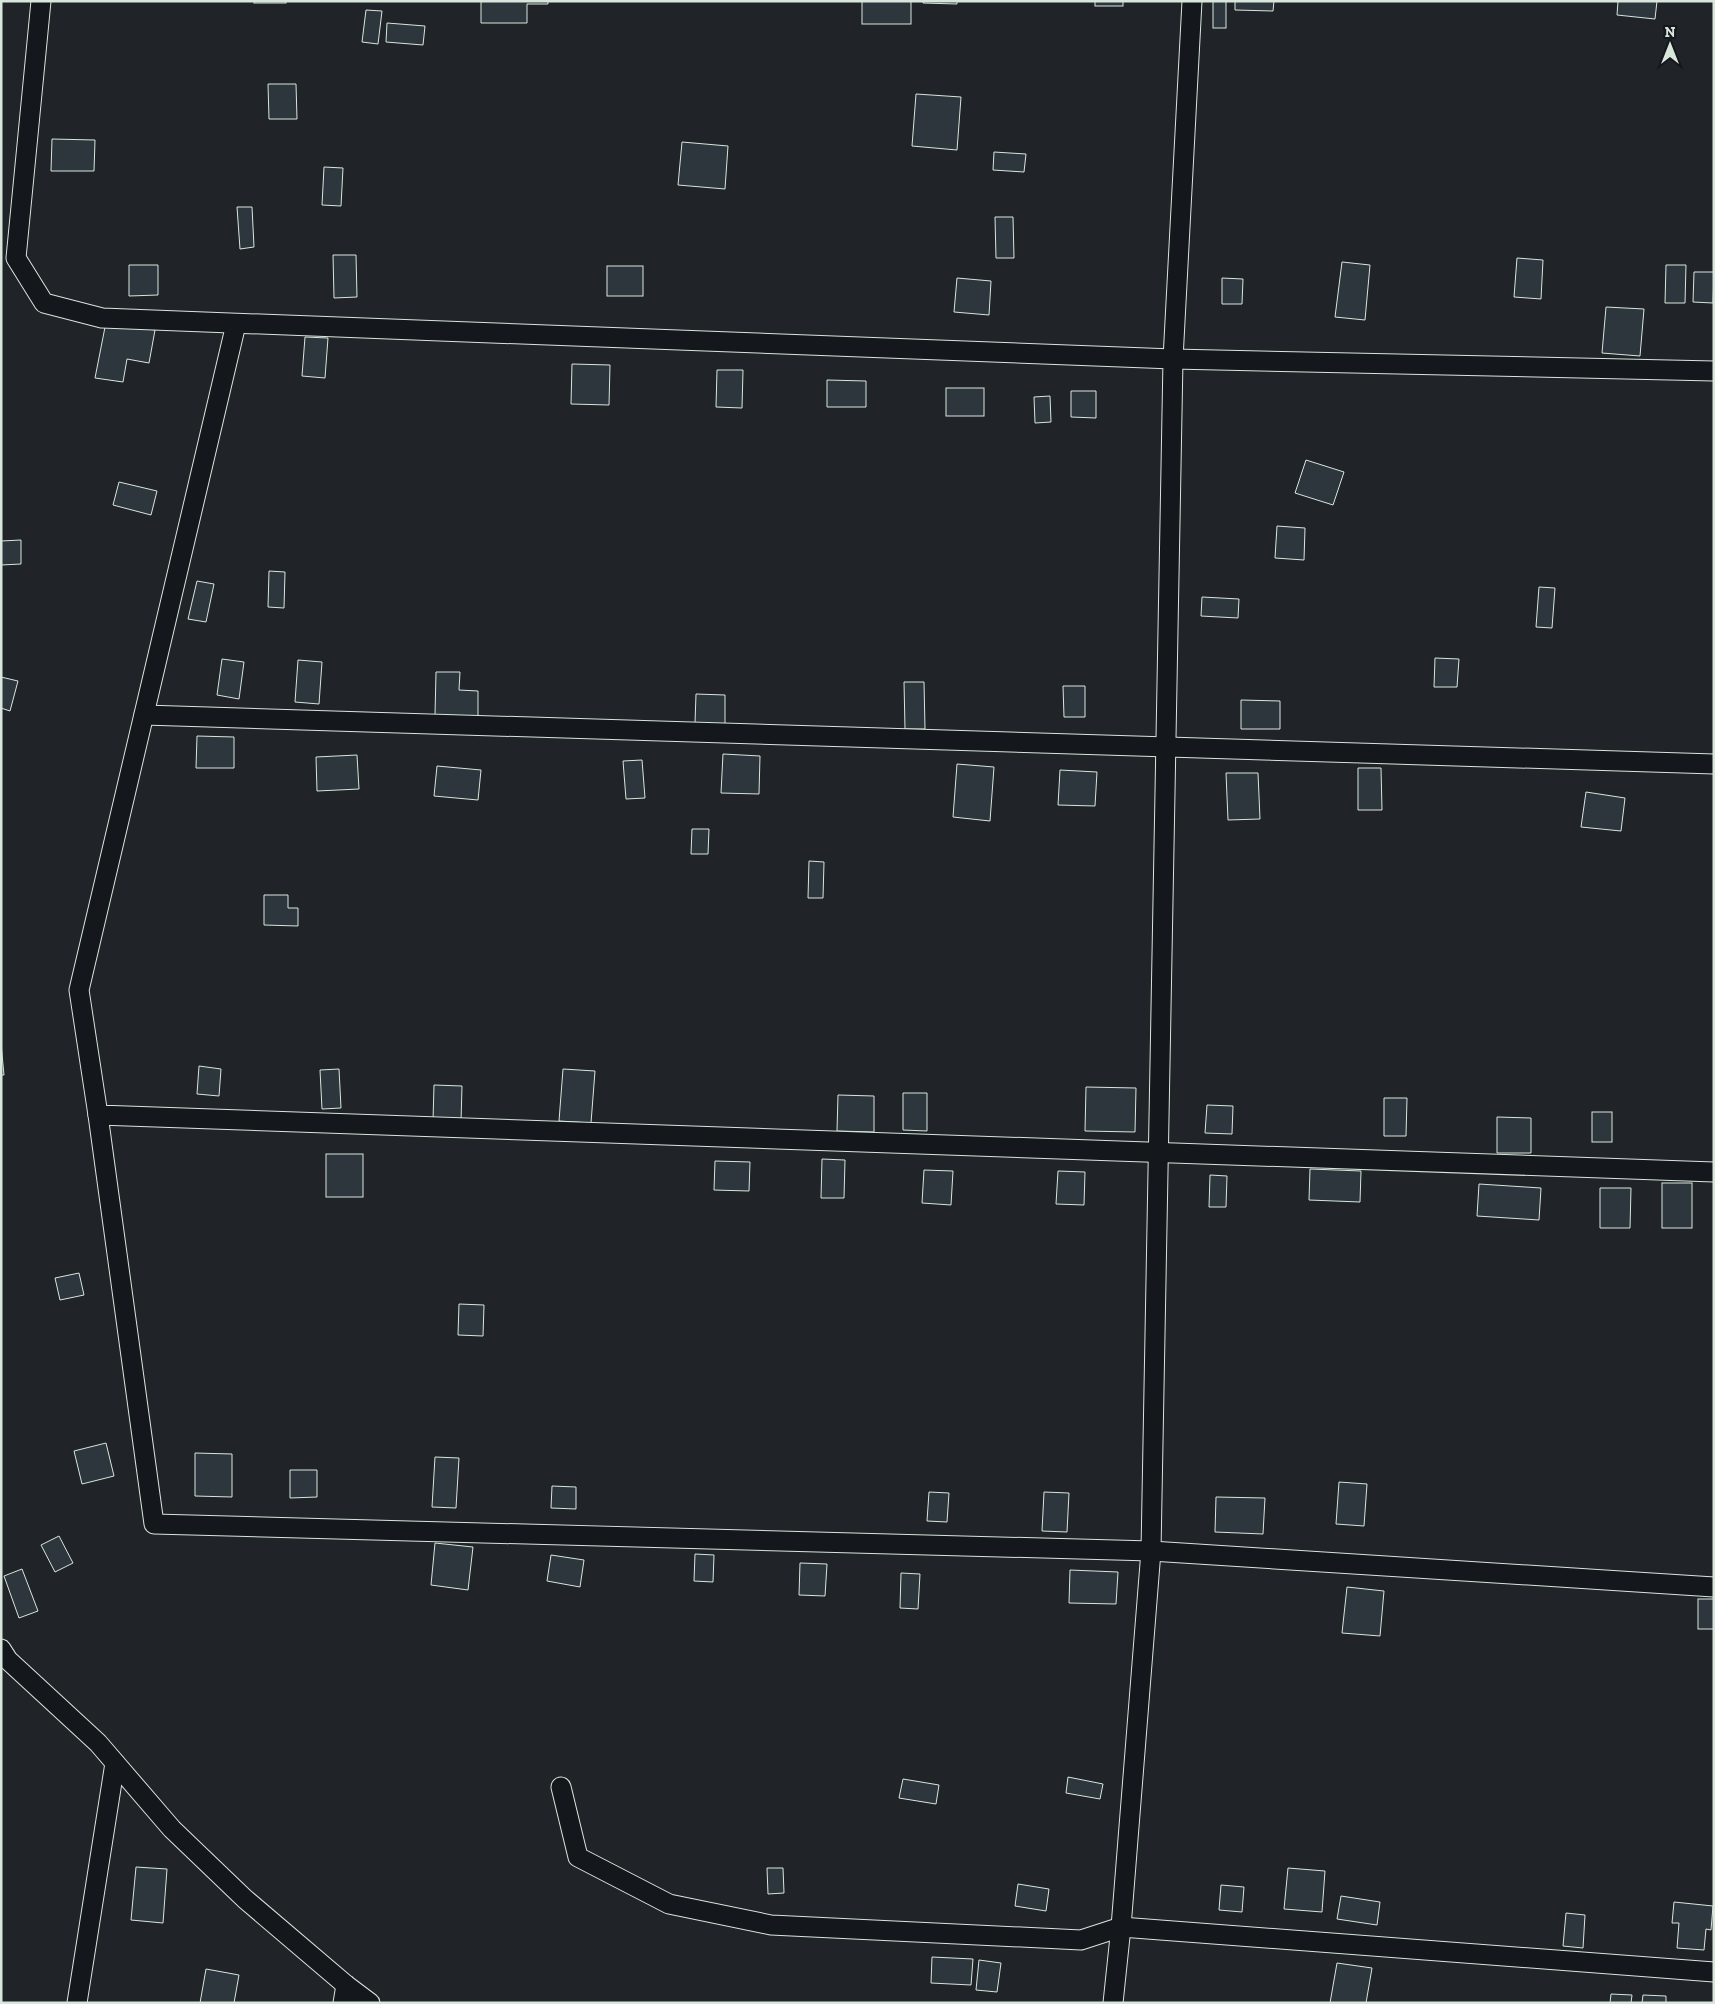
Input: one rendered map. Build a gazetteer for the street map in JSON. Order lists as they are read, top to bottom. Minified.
{"north":"top"}
